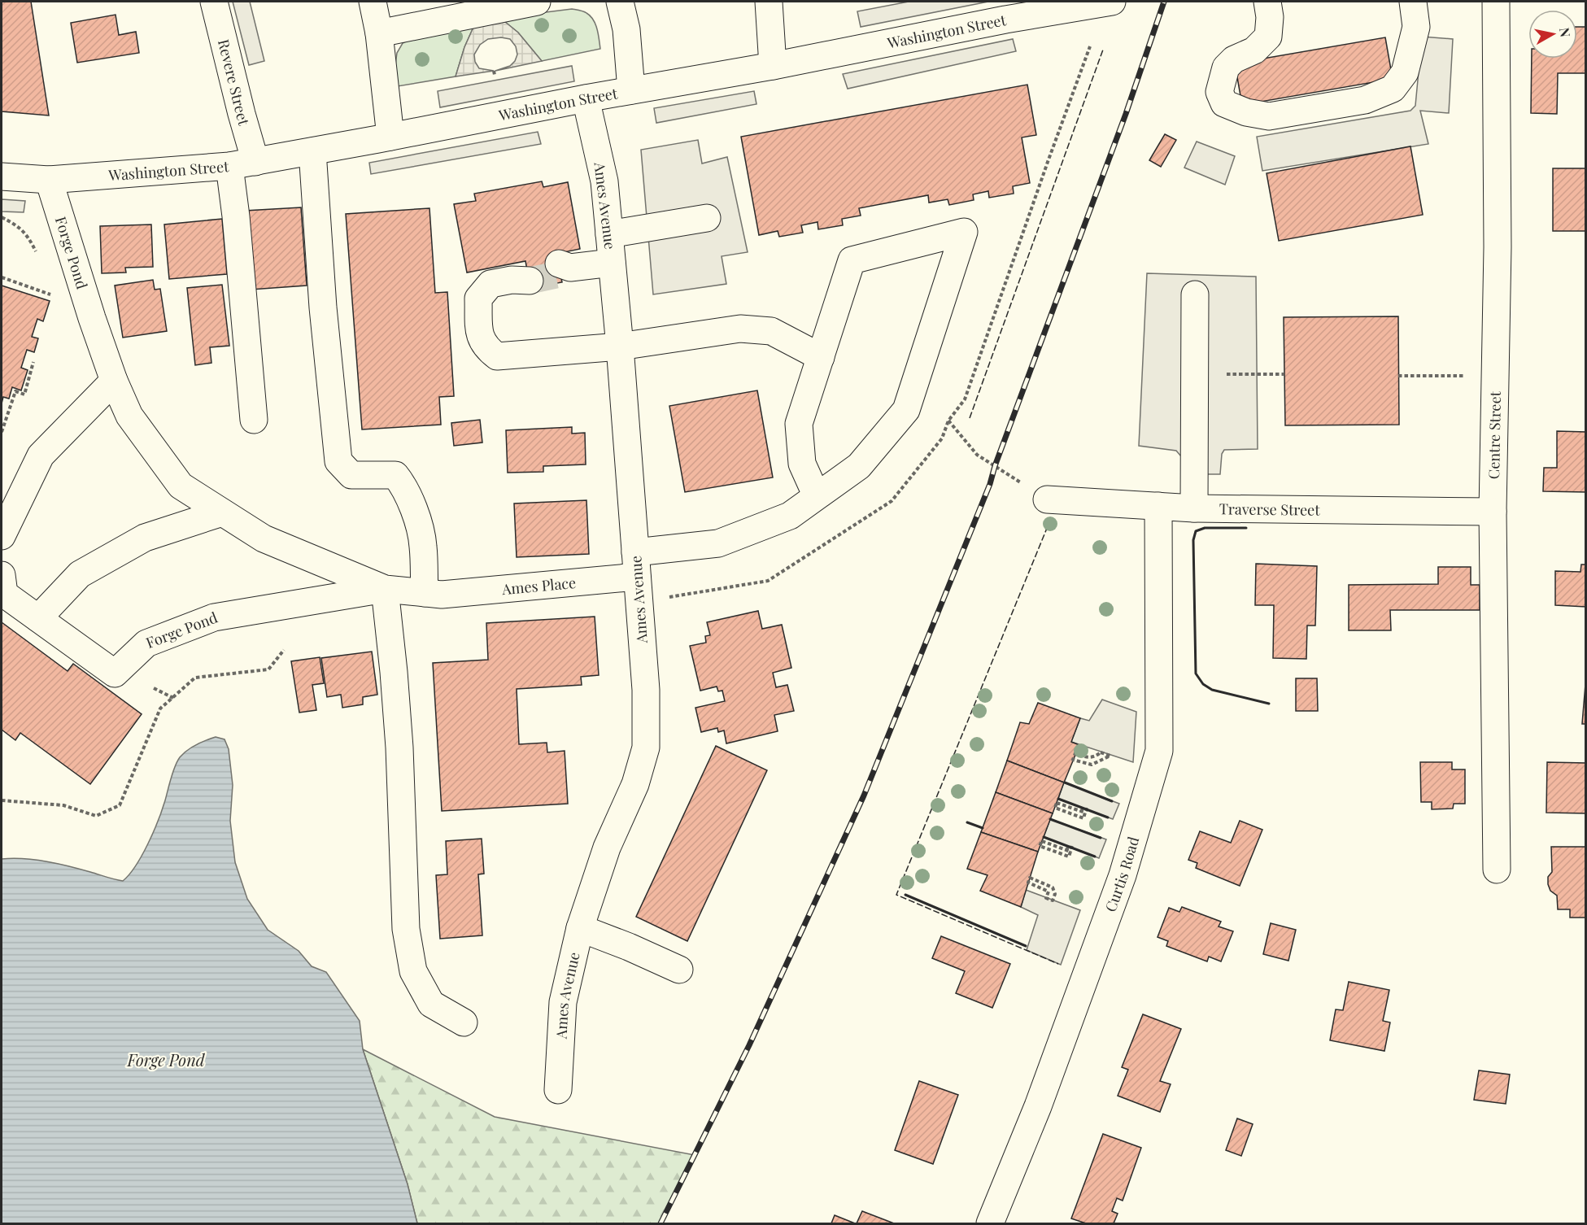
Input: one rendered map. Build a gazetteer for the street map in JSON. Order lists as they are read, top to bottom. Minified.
{"streets":{"street":["Washington Street","Revere Street","Ames Avenue","Forge Pond","Centre Street","Traverse Street","Ames Place","Curtis Road"]},"crossings":[["Washington Street","Revere Street"],["Washington Street","Ames Avenue"],["Washington Street","Forge Pond"],["Ames Avenue","Ames Place"],["Forge Pond","Ames Place"],["Centre Street","Traverse Street"],["Traverse Street","Curtis Road"]],"water":["Forge Pond"],"north":"right"}
